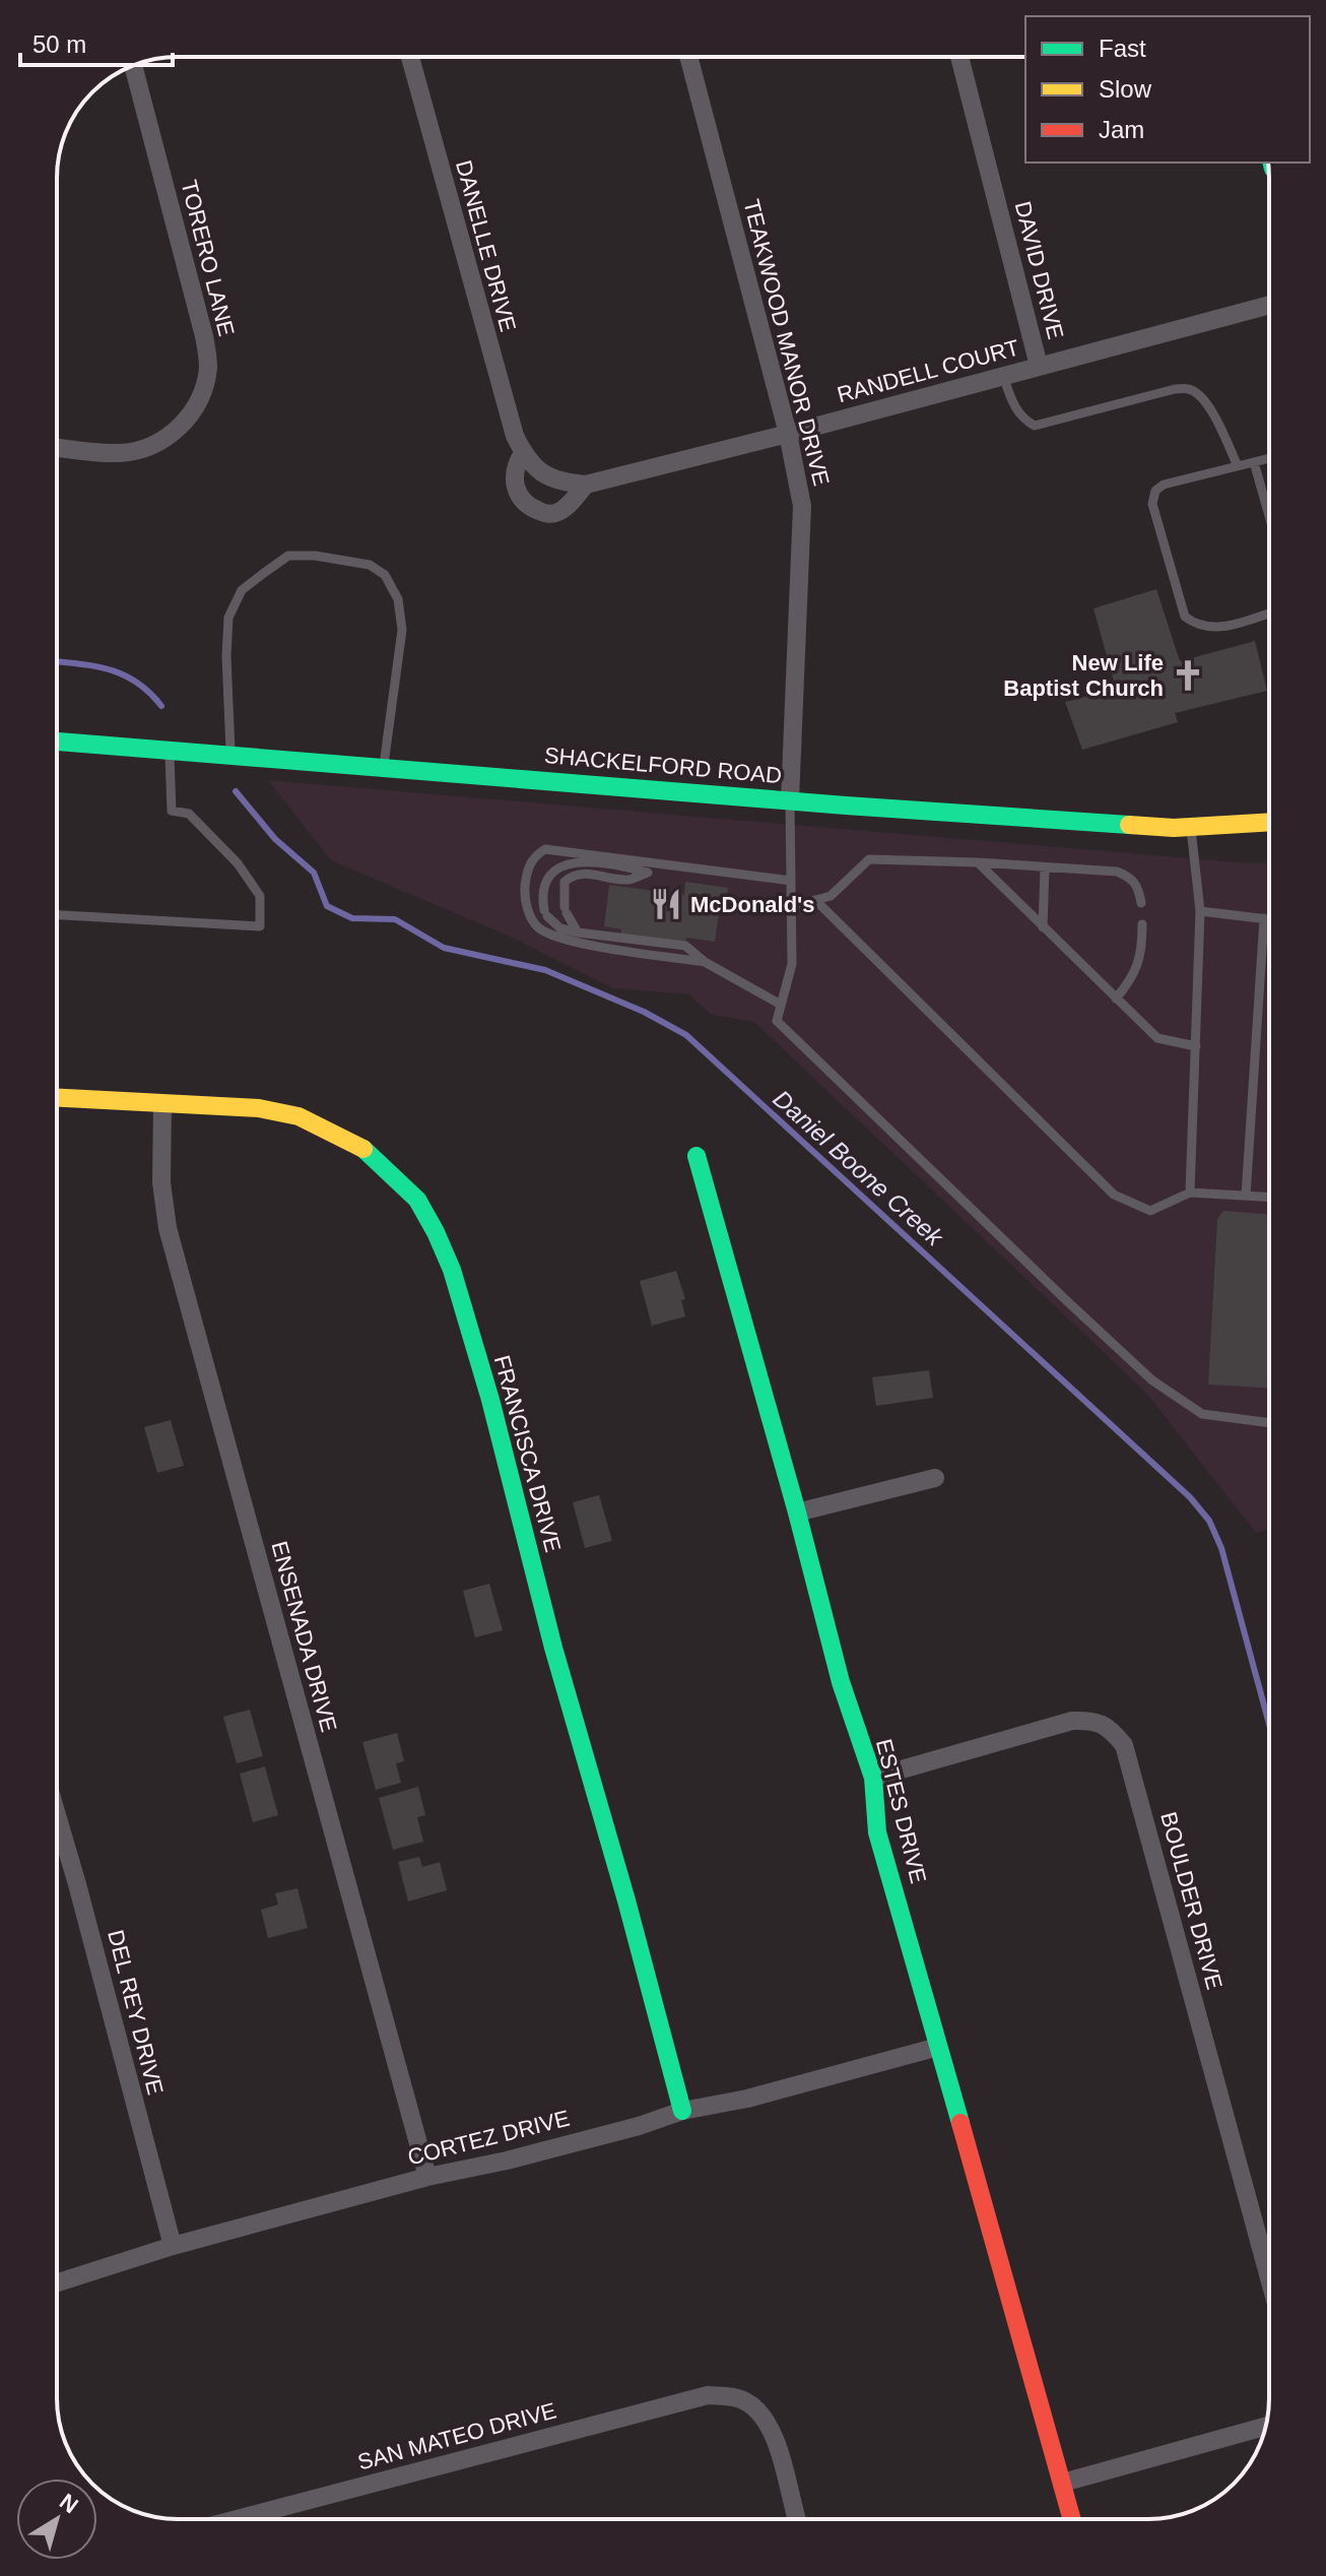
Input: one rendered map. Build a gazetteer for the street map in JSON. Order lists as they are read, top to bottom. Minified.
{"streets":{"street":["DANELLE DRIVE","TORERO LANE","DAVID DRIVE","TEAKWOOD MANOR DRIVE","RANDELL COURT","SHACKELFORD ROAD","FRANCISCA DRIVE","ENSENADA DRIVE","ESTES DRIVE","BOULDER DRIVE","DEL REY DRIVE","CORTEZ DRIVE","SAN MATEO DRIVE"]},"crossings":[["DANELLE DRIVE","RANDELL COURT"],["DAVID DRIVE","RANDELL COURT"],["TEAKWOOD MANOR DRIVE","RANDELL COURT"],["TEAKWOOD MANOR DRIVE","SHACKELFORD ROAD"],["FRANCISCA DRIVE","ENSENADA DRIVE"],["FRANCISCA DRIVE","CORTEZ DRIVE"],["ENSENADA DRIVE","CORTEZ DRIVE"],["ESTES DRIVE","BOULDER DRIVE"],["ESTES DRIVE","CORTEZ DRIVE"],["DEL REY DRIVE","CORTEZ DRIVE"]],"water":["Daniel Boone Creek"],"places":{"church":["New Life Baptist Church"],"restaurant":["McDonald's"]},"legend":["Fast","Slow","Jam"],"scale_bar":"50 m","north":"top right"}
